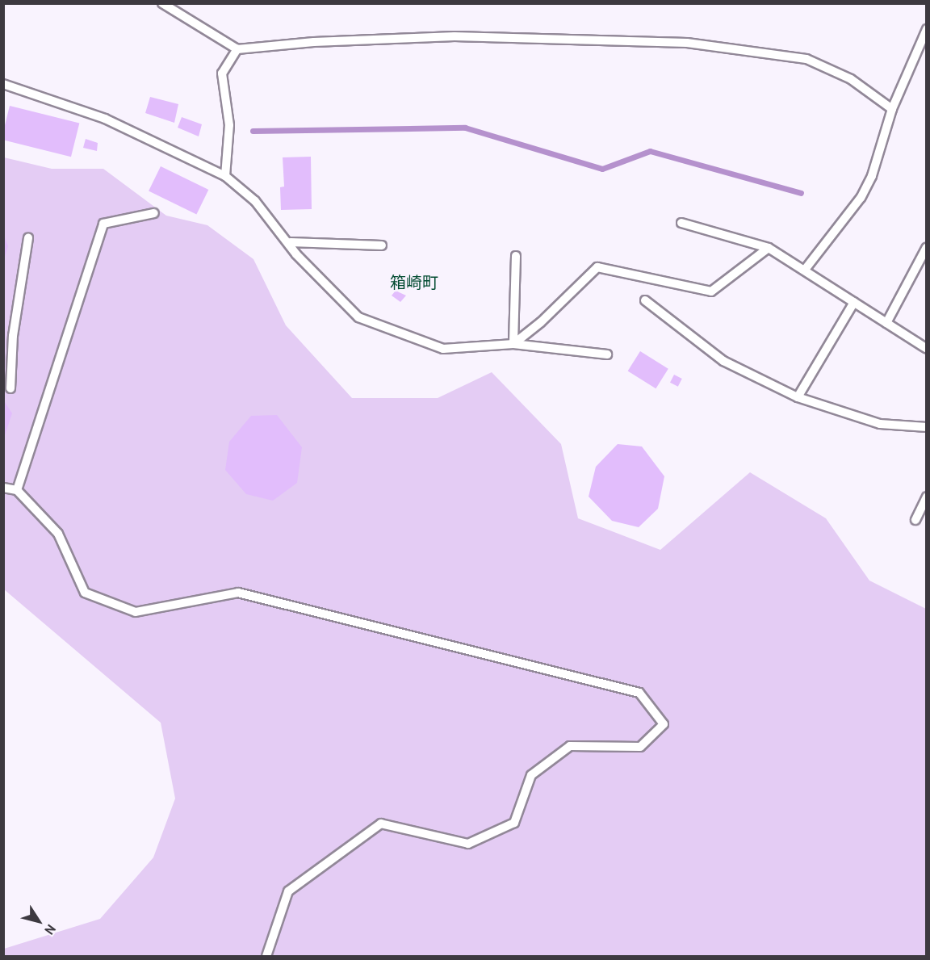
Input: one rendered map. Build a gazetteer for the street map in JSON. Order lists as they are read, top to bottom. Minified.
{"districts":["箱崎町"],"north":"bottom right"}
